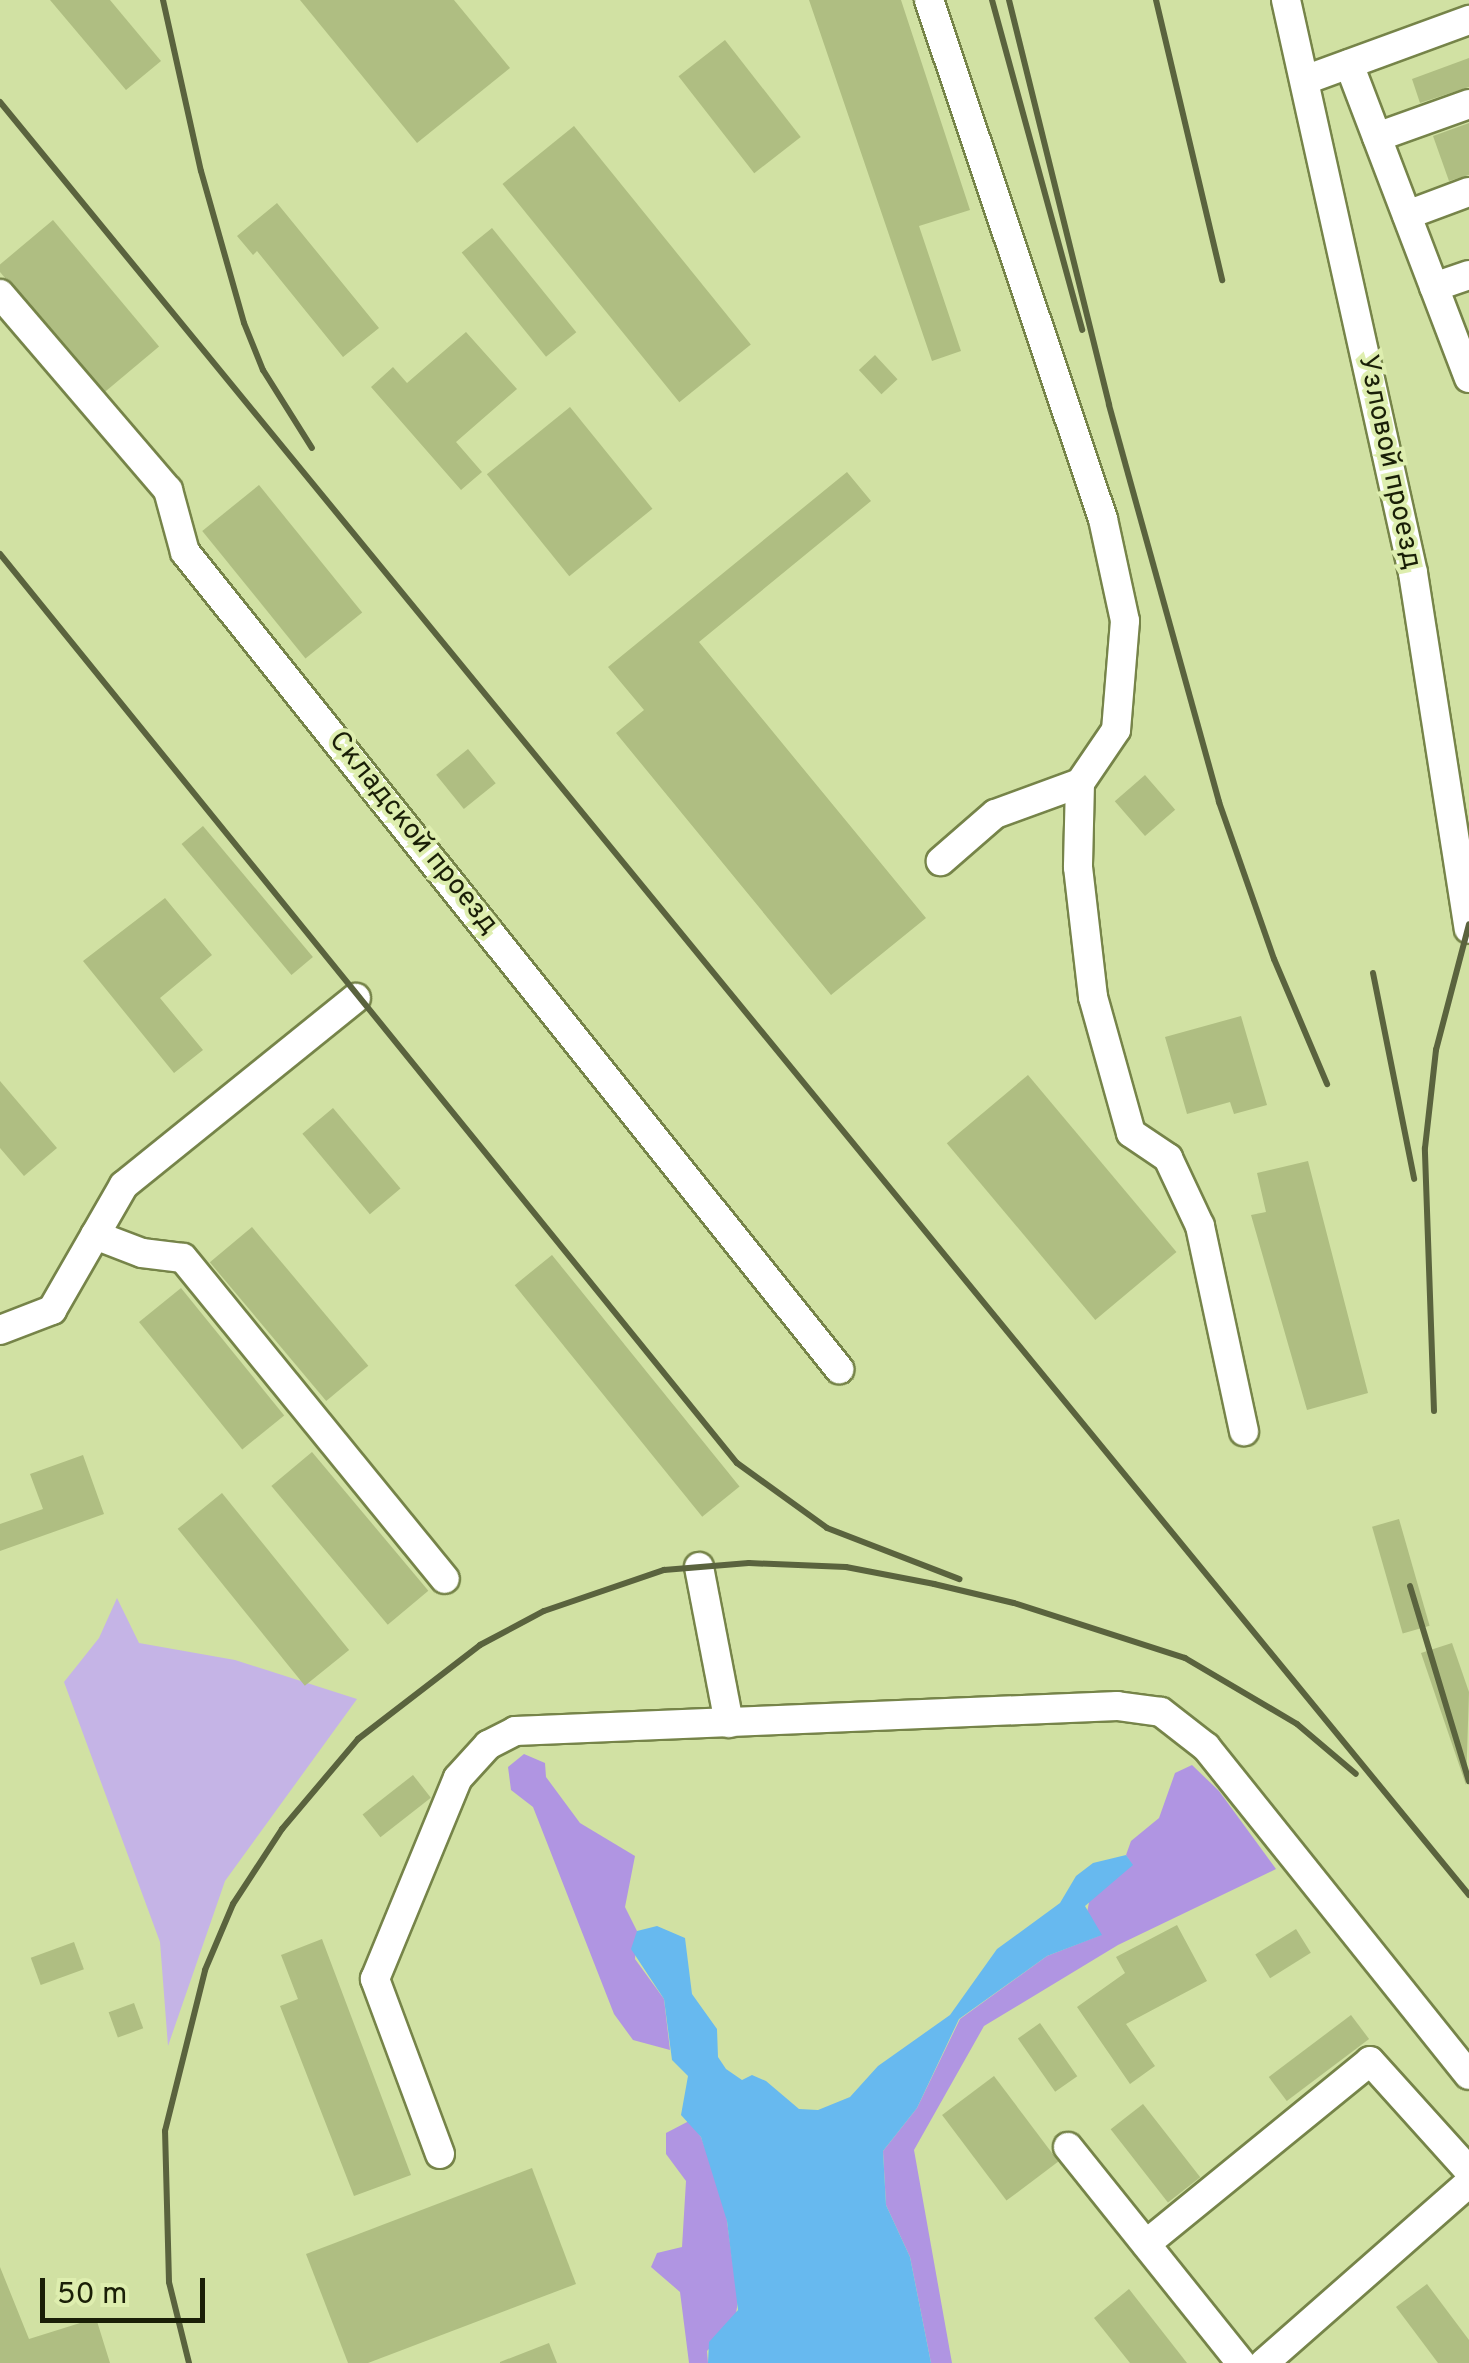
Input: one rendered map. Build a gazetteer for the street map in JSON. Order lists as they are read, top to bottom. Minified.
{"streets":{"street":["Узловой проезд","Складской проезд"]},"scale_bar":"50 m"}
